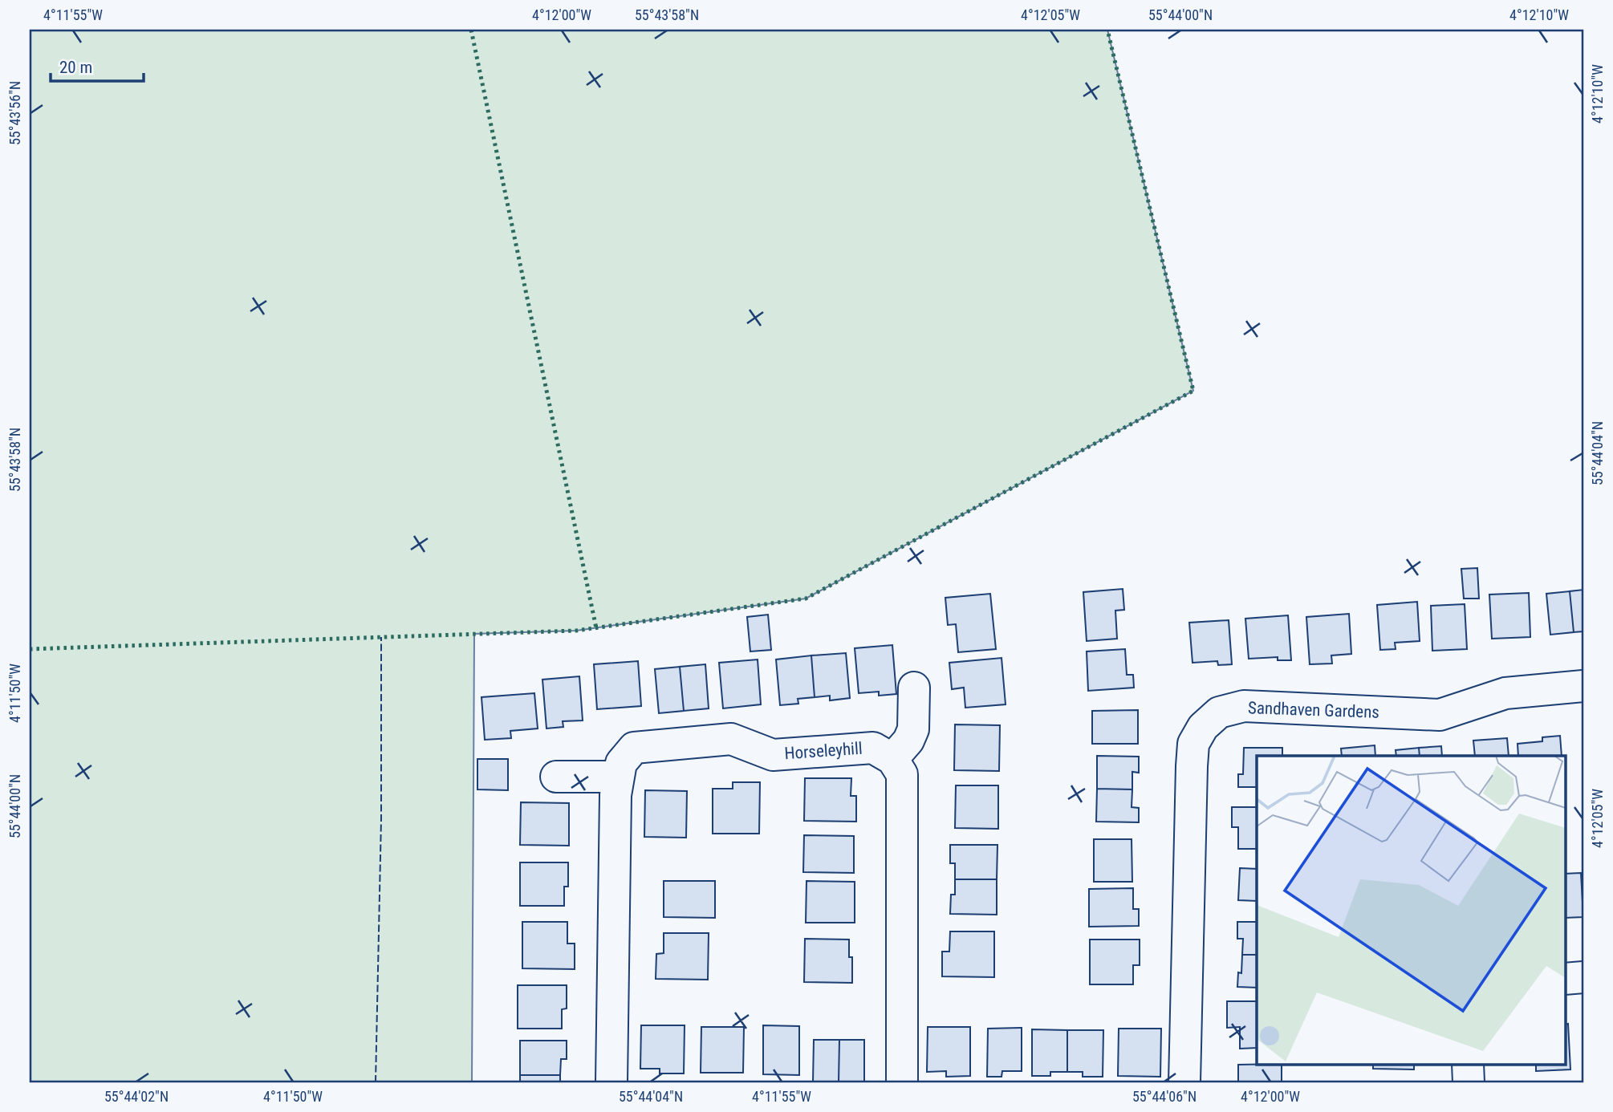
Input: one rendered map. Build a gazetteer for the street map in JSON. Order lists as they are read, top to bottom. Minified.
{"streets":{"street":["Sandhaven Gardens","Horseleyhill"]},"scale_bar":"20 m","coordinates":["4°11'55\"W","4°12'00\"W","55°43'58\"N","4°12'05\"W","55°44'00\"N","4°12'10\"W","55°43'56\"N","55°44'04\"N","4°11'50\"W","55°44'02\"N","55°44'06\"N"]}
